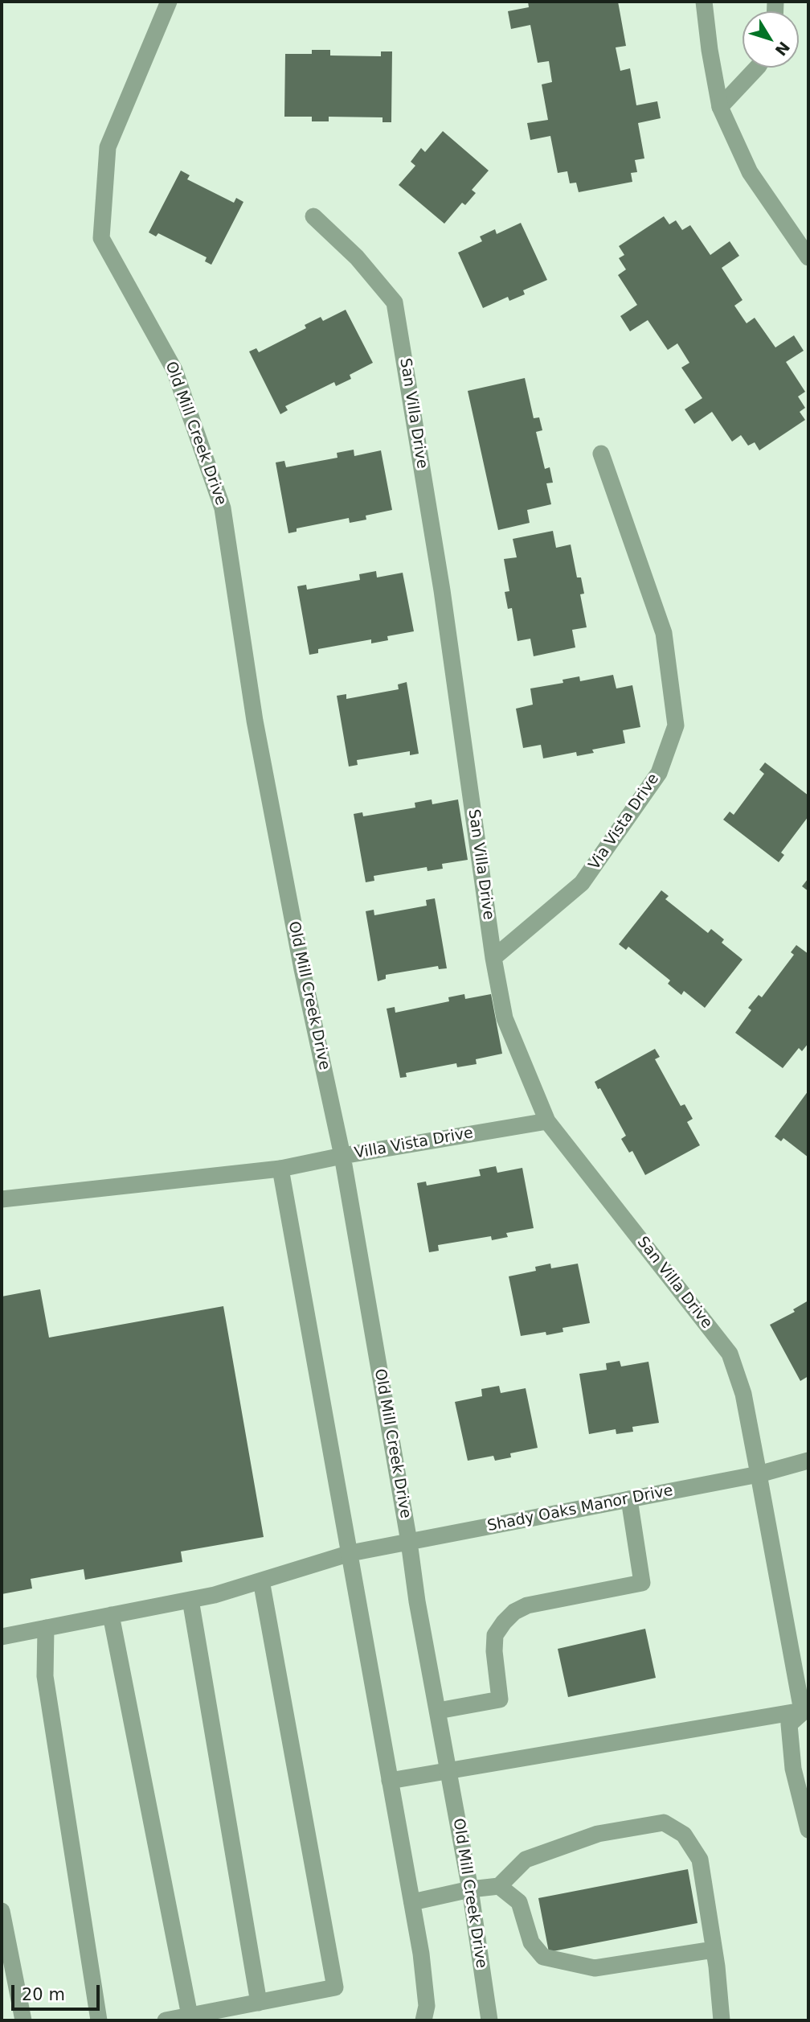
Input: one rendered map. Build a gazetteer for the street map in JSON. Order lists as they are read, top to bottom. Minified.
{"streets":{"street":["San Villa Drive","Old Mill Creek Drive","Via Vista Drive","Villa Vista Drive","Shady Oaks Manor Drive"]},"crossings":[["San Villa Drive","Via Vista Drive"],["San Villa Drive","Villa Vista Drive"],["San Villa Drive","Shady Oaks Manor Drive"],["Old Mill Creek Drive","Villa Vista Drive"],["Old Mill Creek Drive","Shady Oaks Manor Drive"]],"scale_bar":"20 m","north":"bottom right"}
